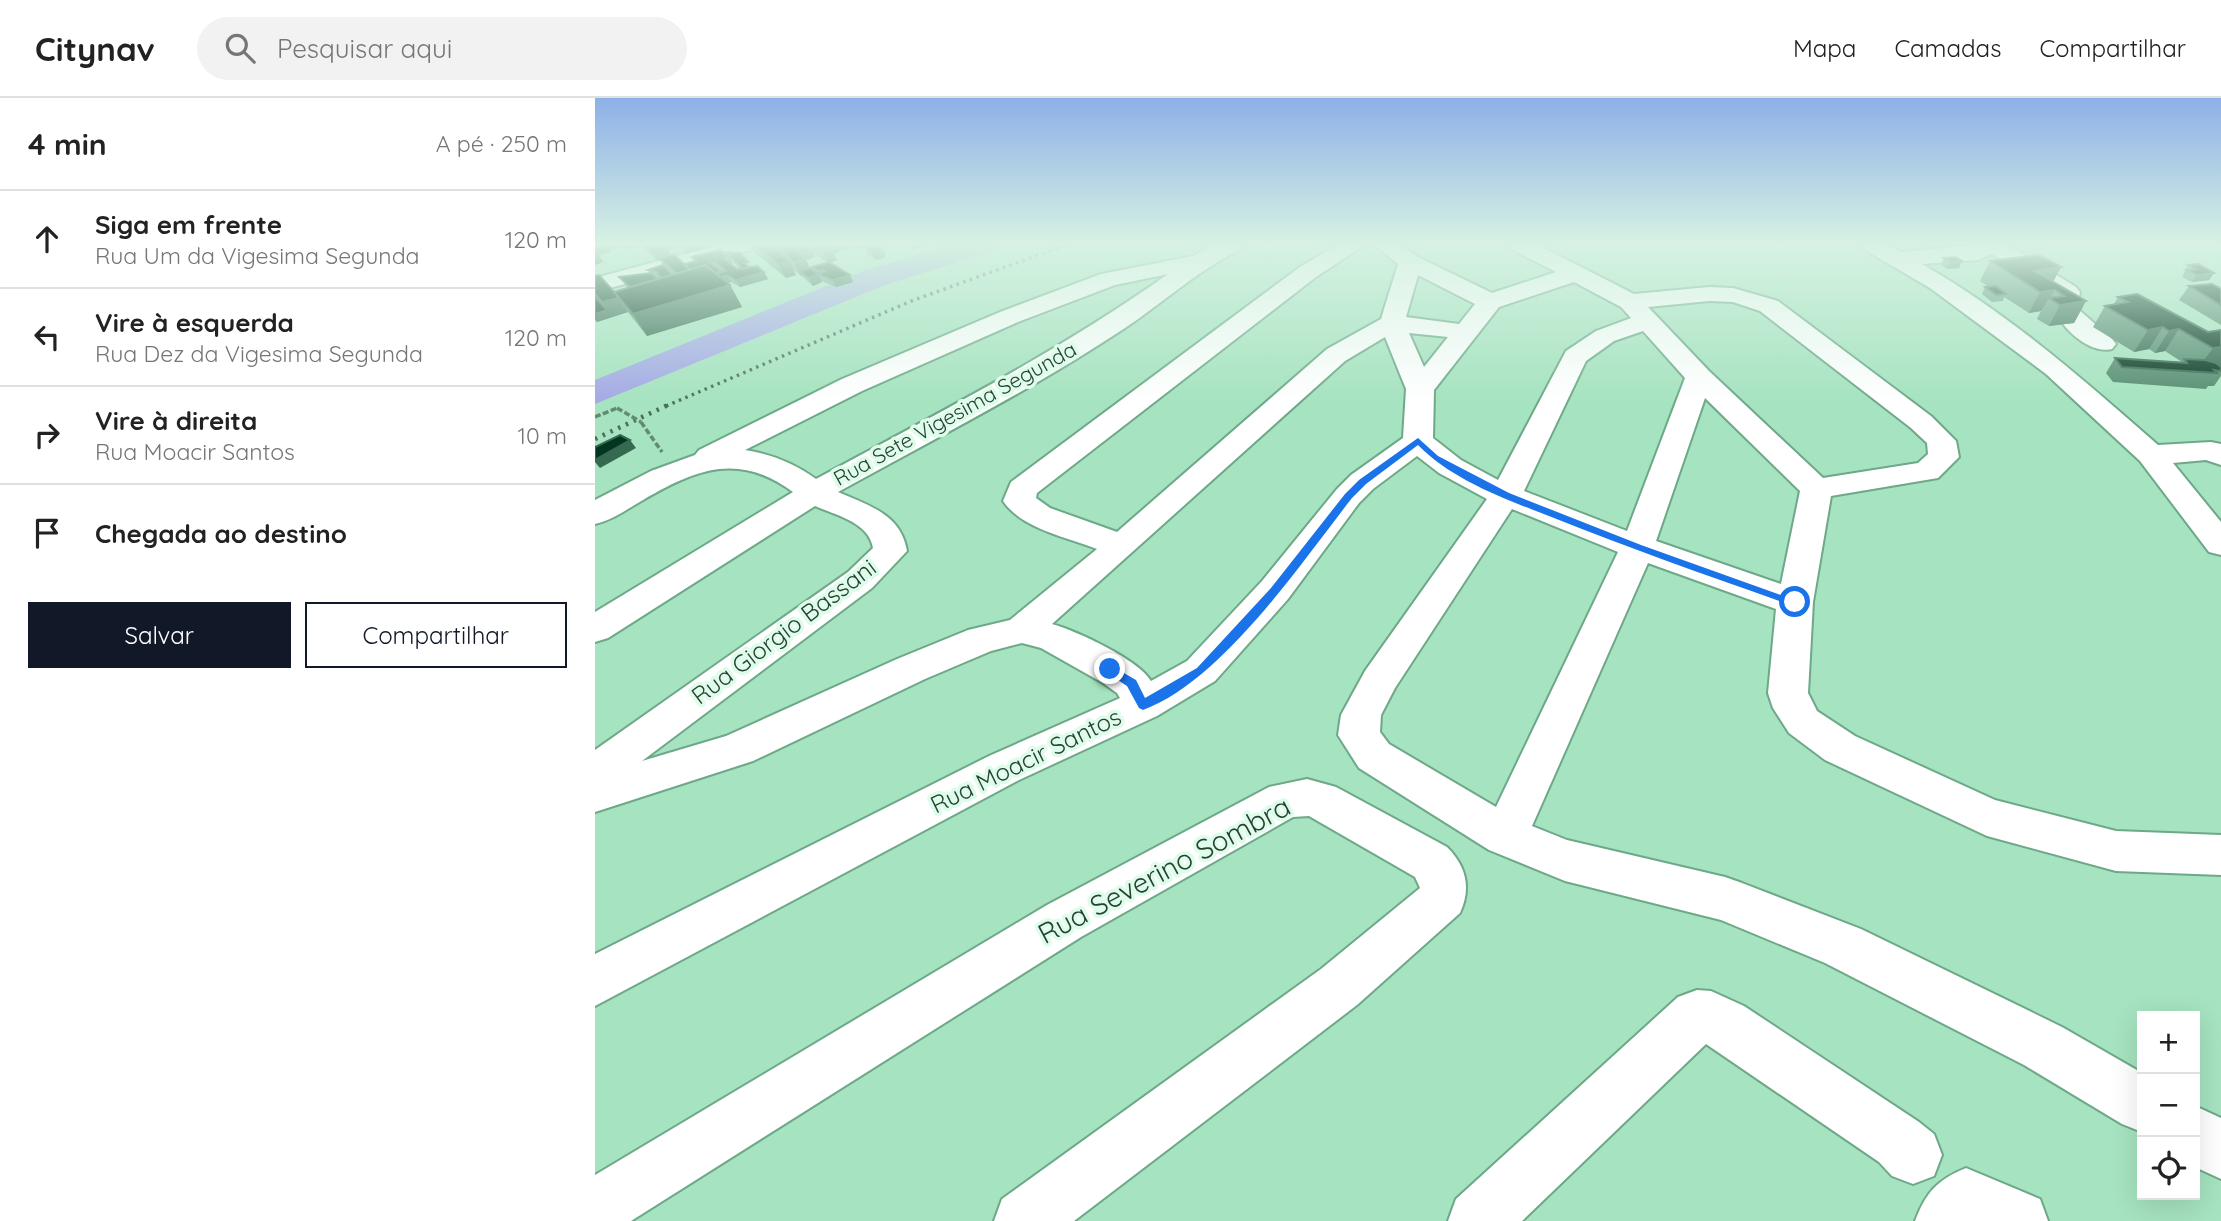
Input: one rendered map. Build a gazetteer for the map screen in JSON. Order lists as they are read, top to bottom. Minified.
{"streets":{"street":["Rua Sete Vigesima Segunda","Rua Giorgio Bassani","Rua Moacir Santos","Rua Severino Sombra"]},"crossings":[["Rua Sete Vigesima Segunda","Rua Giorgio Bassani"]],"page":{"header":"Citynav","search":"Pesquisar aqui","nav":["Mapa","Camadas","Compartilhar"],"heading":["4 min","A pé · 250 m"],"list":[["Siga em frente","Rua Um da Vigesima Segunda","120 m"],["Vire à esquerda","Rua Dez da Vigesima Segunda","120 m"],["Vire à direita","Rua Moacir Santos","10 m"],"Chegada ao destino"],"buttons":["Salvar","Compartilhar"],"map_buttons":["+","−"]}}
